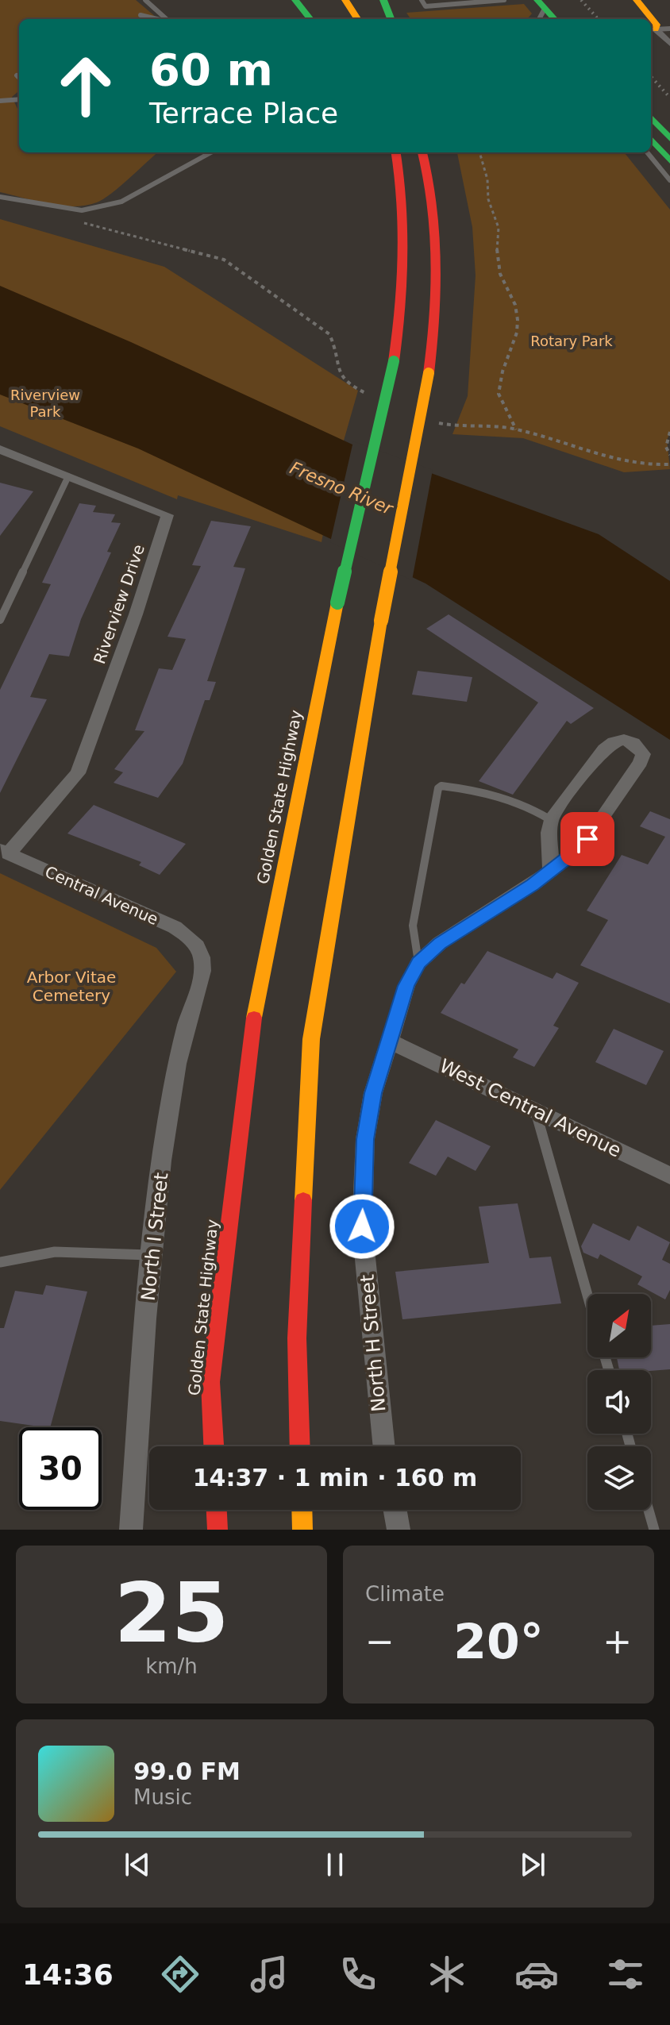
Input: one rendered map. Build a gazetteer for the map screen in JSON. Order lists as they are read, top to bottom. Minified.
{"streets":{"main road":["Golden State Highway"],"street":["Riverview Drive","Central Avenue","West Central Avenue","North I Street","North H Street"]},"crossings":[["Riverview Drive","Central Avenue"],["Central Avenue","North I Street"],["West Central Avenue","North H Street"]],"water":["Fresno River"],"parks":["Rotary Park","Riverview Park","Arbor Vitae Cemetery"],"north":"top right","page":{"turn":["60 m","Terrace Place"],"limit":"30","trip":"14:37 · 1 min · 160 m","tile":[["25","km/h"],"Climate"],"heat":["−","20°","+"],"song":["99.0 FM","Music"],"tabs":"14:36"}}
